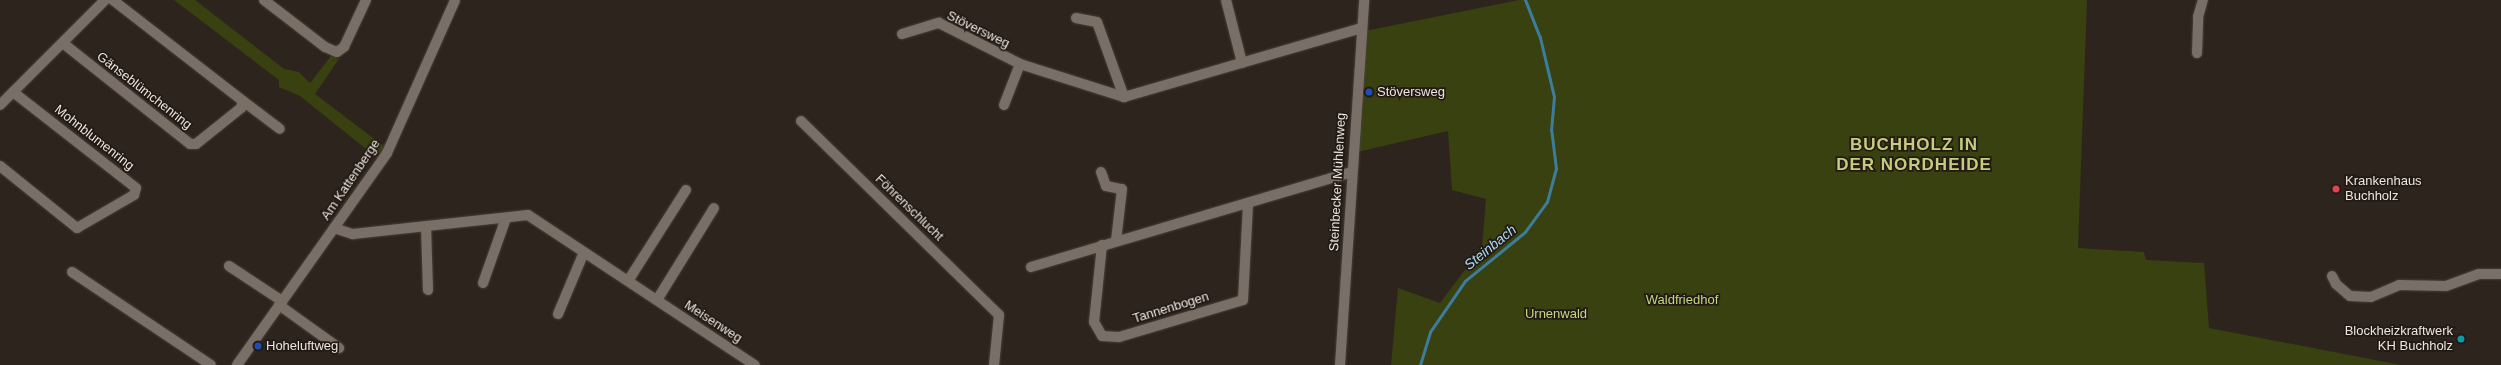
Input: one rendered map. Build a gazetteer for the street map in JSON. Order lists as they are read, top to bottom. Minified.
{"streets":{"street":["Stöversweg","Gänseblümchenring","Mohnblumenring","Am Kattenberge","Steinbecker Mühlenweg","Föhrenschlucht","Tannenbogen","Meisenweg"]},"crossings":[["Am Kattenberge","Meisenweg"]],"districts":["BUCHHOLZ IN DER NORDHEIDE"],"water":["Steinbach"],"parks":["Waldfriedhof","Urnenwald"],"places":["Stöversweg","Krankenhaus Buchholz","Blockheizkraftwerk KH Buchholz","Hoheluftweg"]}
